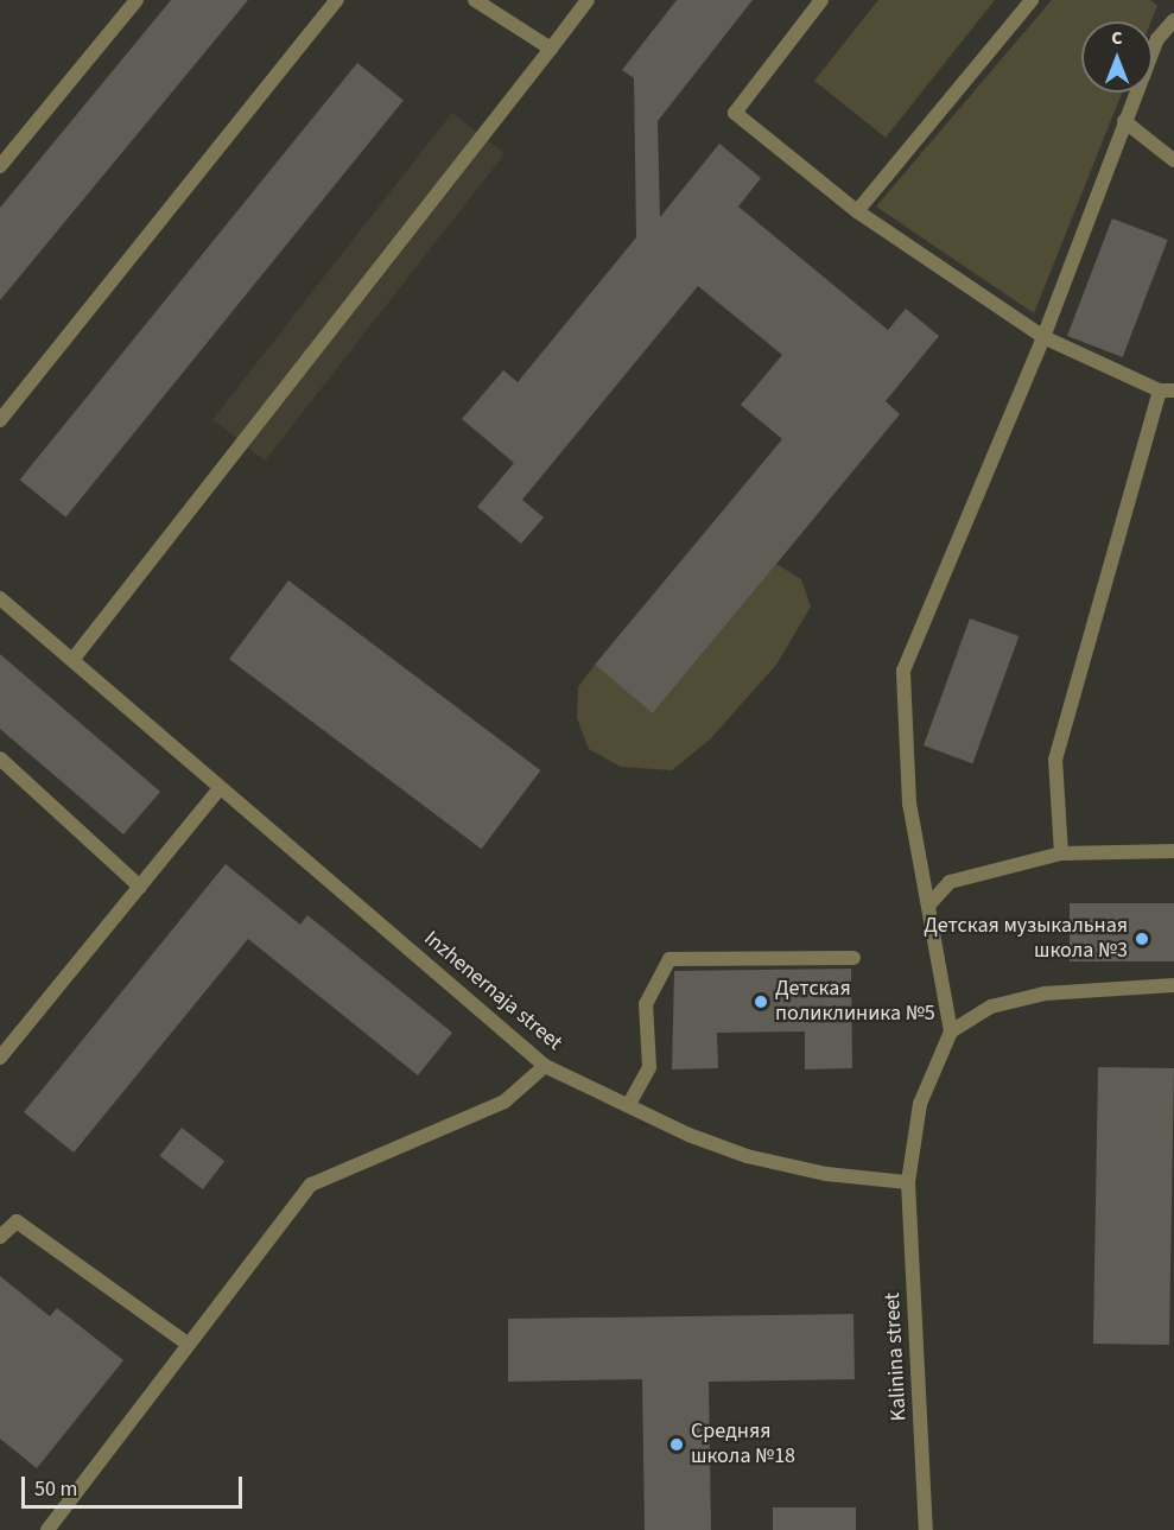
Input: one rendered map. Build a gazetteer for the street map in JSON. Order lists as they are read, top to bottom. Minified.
{"streets":{"street":["Inzhenernaja street","Kalinina street"]},"crossings":[["Inzhenernaja street","Kalinina street"]],"places":["Детская музыкальная школа №3","Детская поликлиника №5","Средняя школа №18"],"scale_bar":"50 m","north":"top"}
